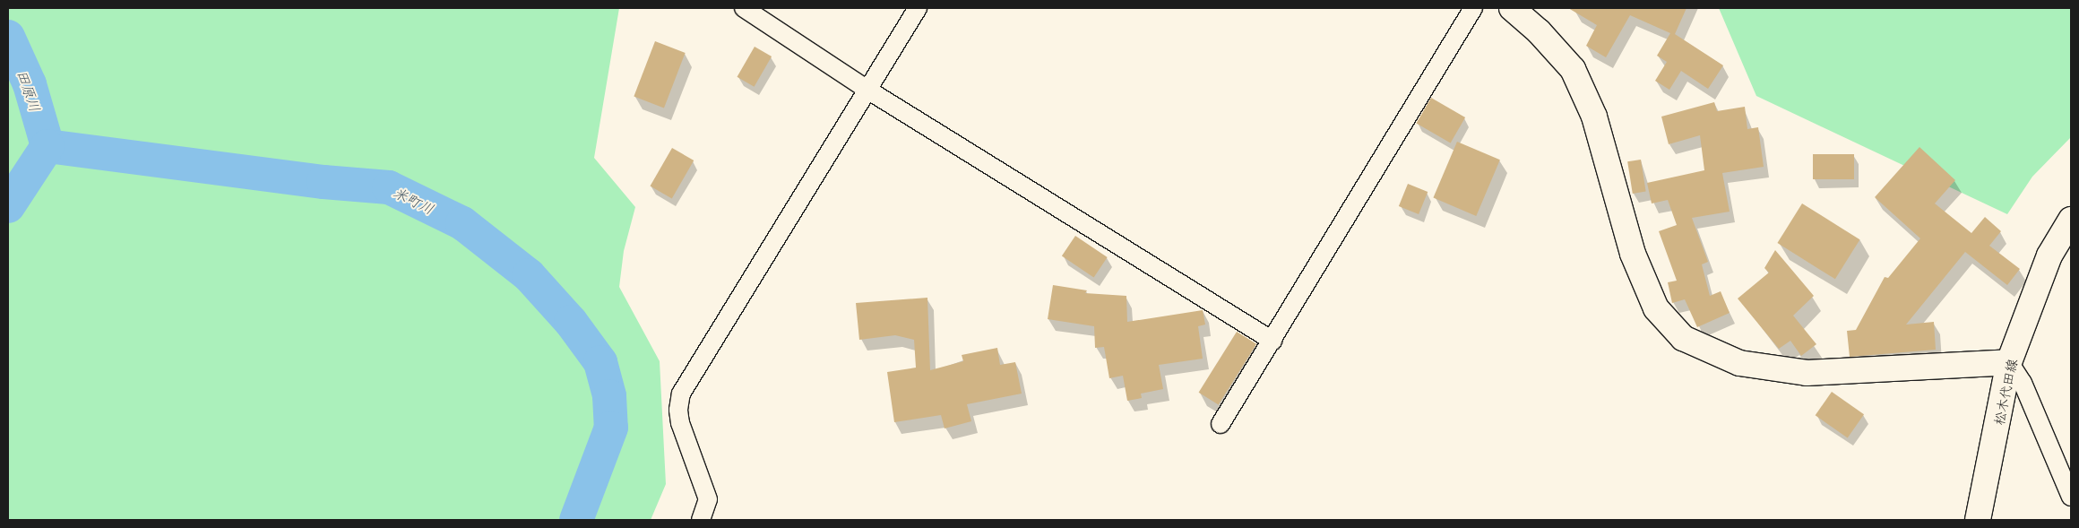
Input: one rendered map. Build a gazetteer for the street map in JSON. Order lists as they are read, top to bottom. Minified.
{"streets":{"street":["松木代田線"]},"water":["田原川","米町川"]}
